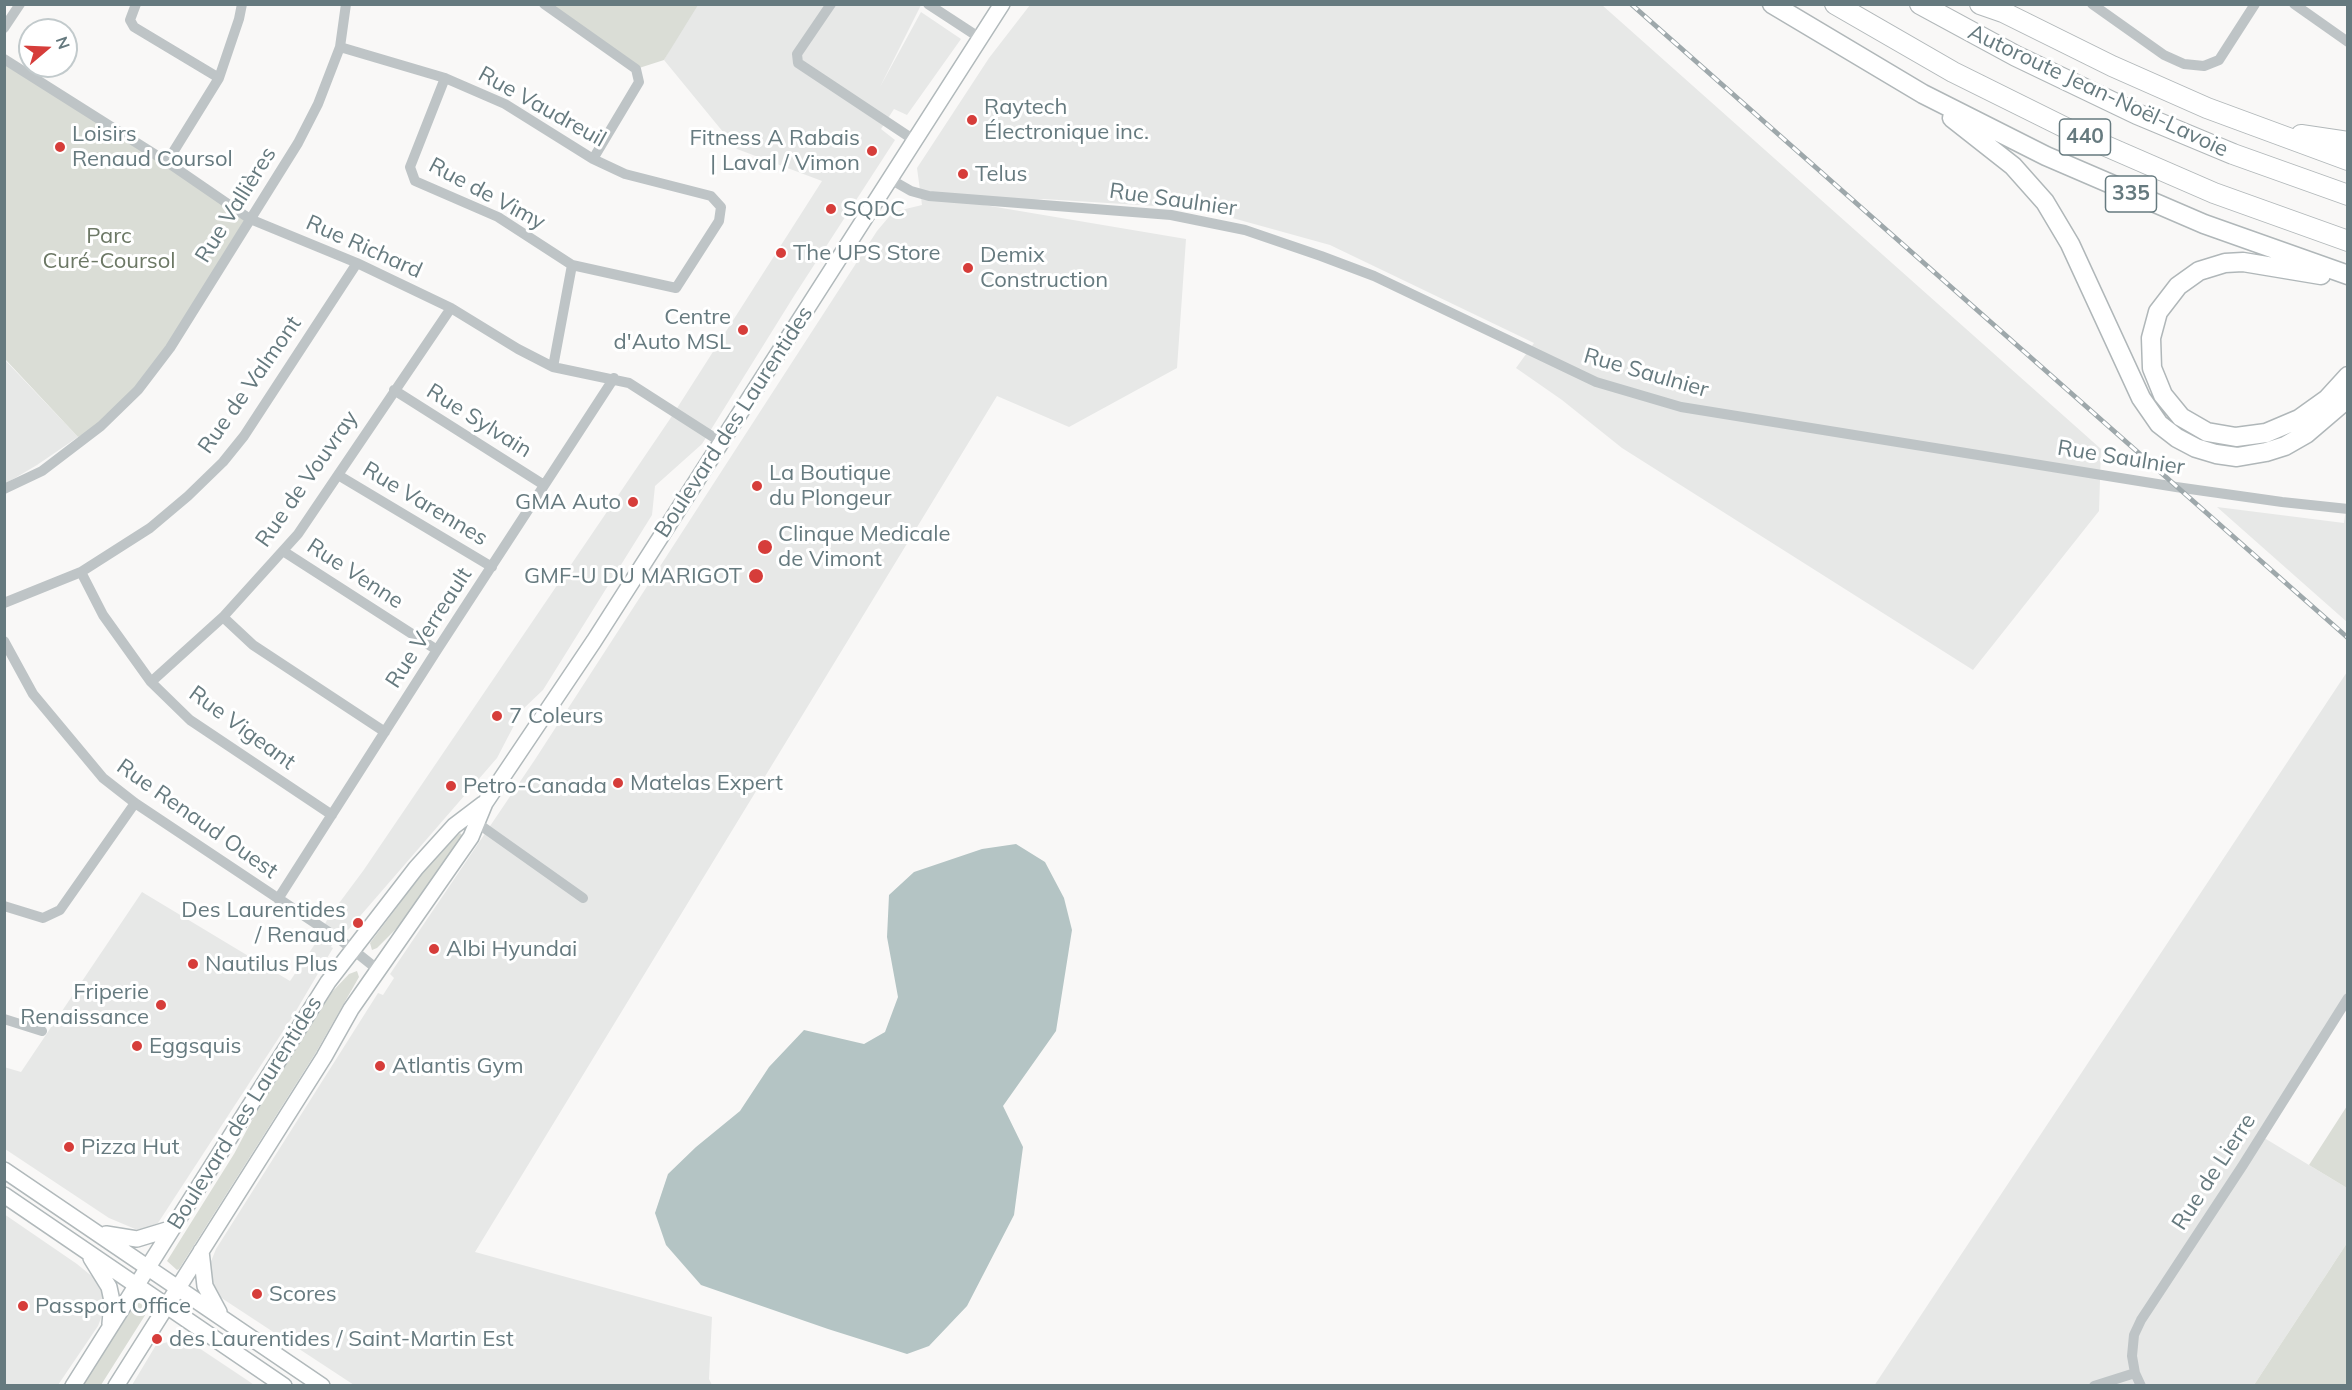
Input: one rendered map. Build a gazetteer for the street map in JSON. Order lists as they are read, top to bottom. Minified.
{"streets":{"highway":["Autoroute Jean-Noël-Lavoie","440"],"main road":["335","Boulevard des Laurentides"],"street":["Rue Vaudreuil","Rue de Vimy","Rue Saulnier","Rue Vallières","Rue Richard","Rue de Valmont","Rue Sylvain","Rue de Vouvray","Rue Varennes","Rue Venne","Rue Verreault","Rue Vigeant","Rue Renaud Ouest","Rue de Lierre"]},"crossings":[["Rue Vaudreuil","Rue de Vimy"],["Rue Vaudreuil","Rue Vallières"],["Rue Saulnier","Boulevard des Laurentides"],["Rue Vallières","Rue Richard"],["Rue Richard","Rue de Valmont"],["Rue Richard","Boulevard des Laurentides"],["Rue Richard","Rue de Vouvray"],["Rue Richard","Rue Verreault"],["Rue de Valmont","Rue Vigeant"],["Rue Sylvain","Rue de Vouvray"],["Rue Sylvain","Rue Verreault"],["Boulevard des Laurentides","Rue Renaud Ouest"],["Rue de Vouvray","Rue Varennes"],["Rue de Vouvray","Rue Venne"],["Rue de Vouvray","Rue Vigeant"],["Rue Varennes","Rue Verreault"],["Rue Venne","Rue Verreault"],["Rue Verreault","Rue Vigeant"],["Rue Verreault","Rue Renaud Ouest"]],"parks":["Parc Curé-Coursol"],"places":["Raytech Électronique inc.","Loisirs Renaud Coursol","Fitness A Rabais | Laval / Vimon","Telus","SQDC","The UPS Store","Demix Construction","Centre d'Auto MSL","La Boutique du Plongeur","GMA Auto","Clinque Medicale de Vimont","GMF-U DU MARIGOT","7 Coleurs","Matelas Expert","Petro-Canada","Des Laurentides / Renaud","Albi Hyundai","Nautilus Plus","Friperie Renaissance","Eggsquis","Atlantis Gym","Pizza Hut","Scores","Passport Office","des Laurentides / Saint-Martin Est"],"north":"right"}
